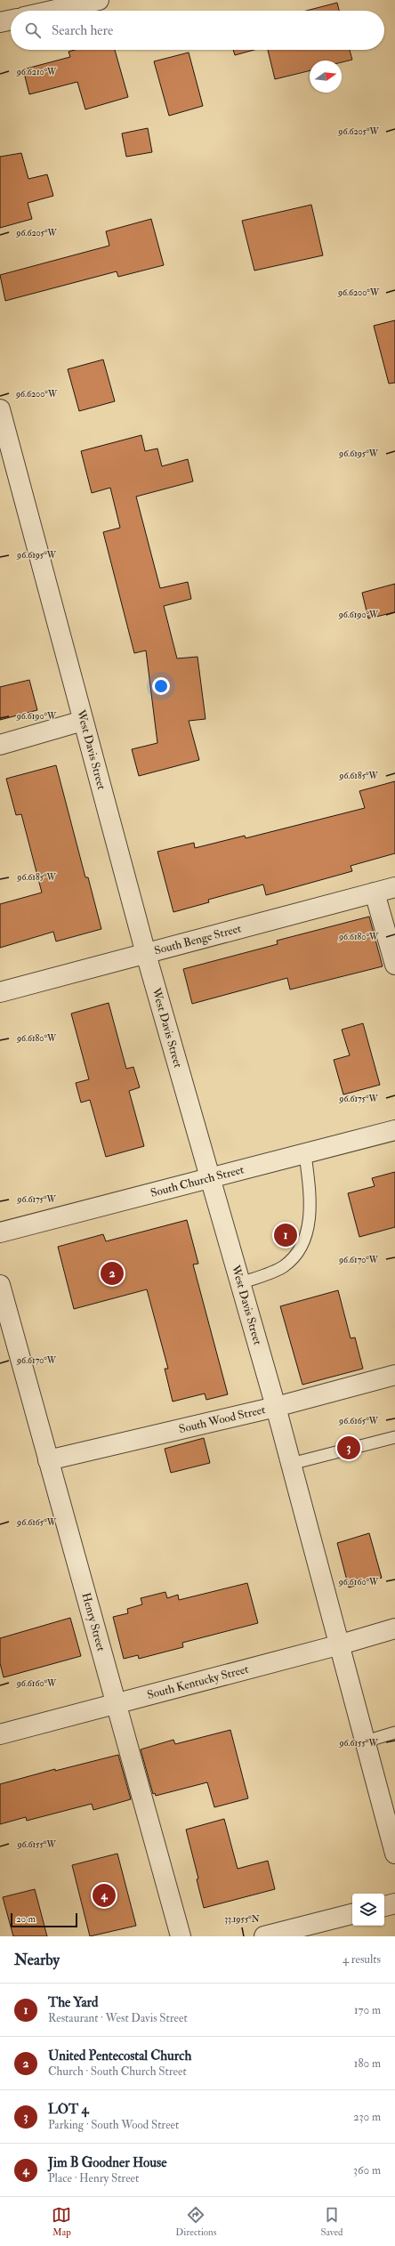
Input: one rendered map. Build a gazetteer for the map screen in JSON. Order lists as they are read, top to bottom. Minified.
{"streets":{"street":["West Davis Street","South Benge Street","South Church Street","South Wood Street","Henry Street","South Kentucky Street"]},"crossings":[["West Davis Street","South Benge Street"],["West Davis Street","South Church Street"],["West Davis Street","South Wood Street"],["West Davis Street","South Kentucky Street"],["South Wood Street","Henry Street"],["Henry Street","South Kentucky Street"]],"scale_bar":"20 m","north":"right","page":{"search":"Search here","pins":["1","2","3","4"],"scale":"20 m","heading":["Nearby","4 results"],"list":[{"mark":"1","name":"The Yard","note":"Restaurant · West Davis Street","value":"170 m"},{"mark":"2","name":"United Pentecostal Church","note":"Church · South Church Street","value":"180 m"},{"mark":"3","name":"LOT 4","note":"Parking · South Wood Street","value":"230 m"},{"mark":"4","name":"Jim B Goodner House","note":"Place · Henry Street","value":"360 m"}],"nav":["Map","Directions","Saved"]},"coordinates":["96.6210°W","96.6205°W","96.6200°W","96.6195°W","96.6190°W","96.6185°W","96.6180°W","96.6175°W","96.6170°W","96.6165°W","96.6160°W","96.6155°W","33.1955°N"]}
